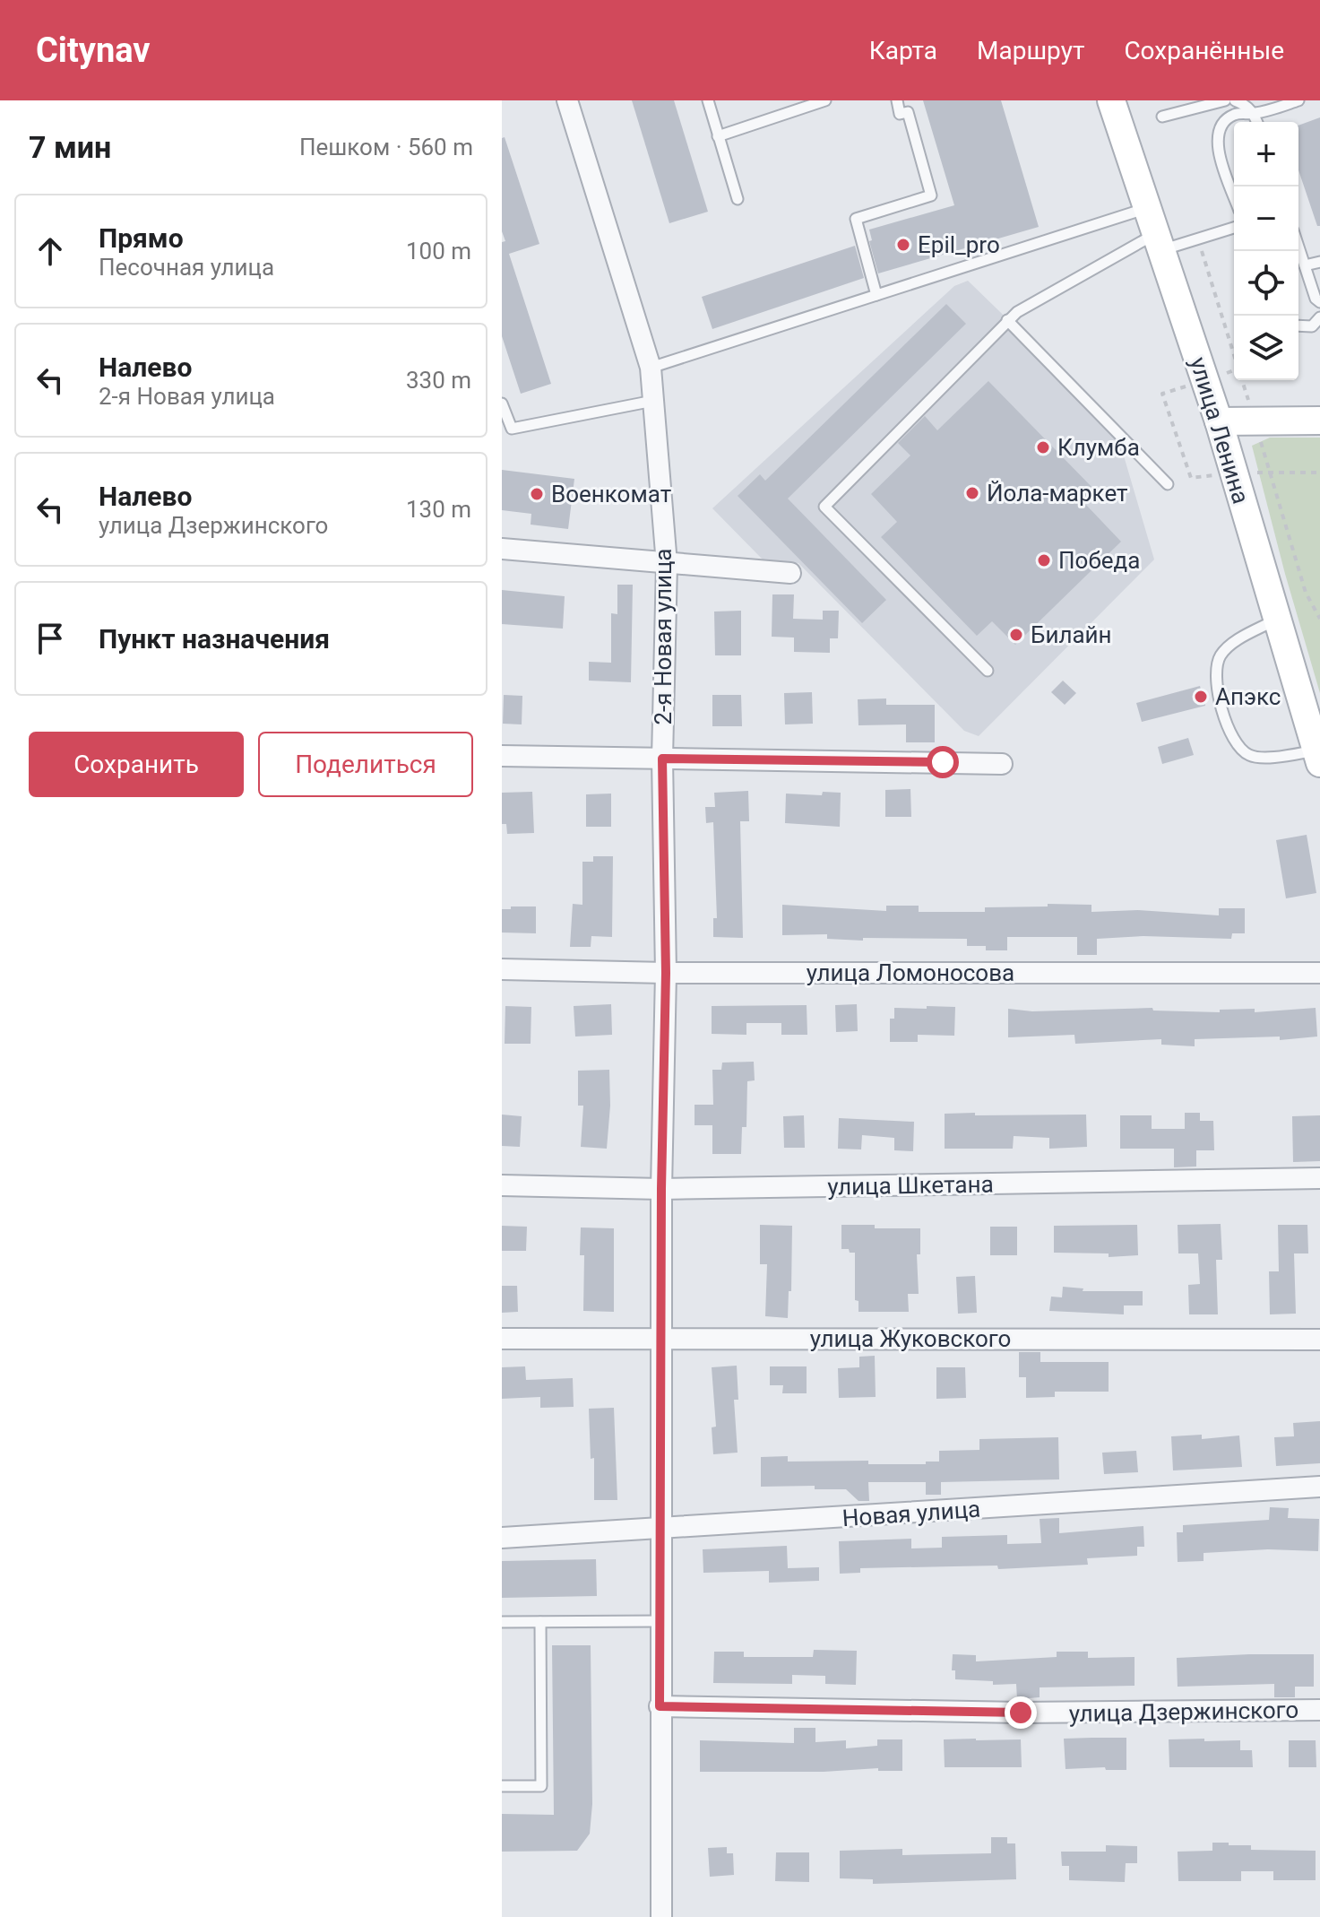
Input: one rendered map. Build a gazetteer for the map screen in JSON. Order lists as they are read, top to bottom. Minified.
{"streets":{"main road":["улица Ленина"],"street":["2-я Новая улица","улица Ломоносова","улица Шкетана","улица Жуковского","Новая улица","улица Дзержинского"]},"crossings":[["2-я Новая улица","улица Ломоносова"],["2-я Новая улица","улица Шкетана"],["2-я Новая улица","улица Жуковского"],["2-я Новая улица","Новая улица"],["2-я Новая улица","улица Дзержинского"]],"places":["Epil_pro","Клумба","Йола-маркет","Военкомат","Победа","Билайн","Апэкс"],"page":{"header":"Citynav","nav":["Карта","Маршрут","Сохранённые"],"heading":["7 мин","Пешком · 560 m"],"map_buttons":["+","−"],"list":[["Прямо","Песочная улица","100 m"],["Налево","2-я Новая улица","330 m"],["Налево","улица Дзержинского","130 m"],"Пункт назначения"],"buttons":["Сохранить","Поделиться"]}}
